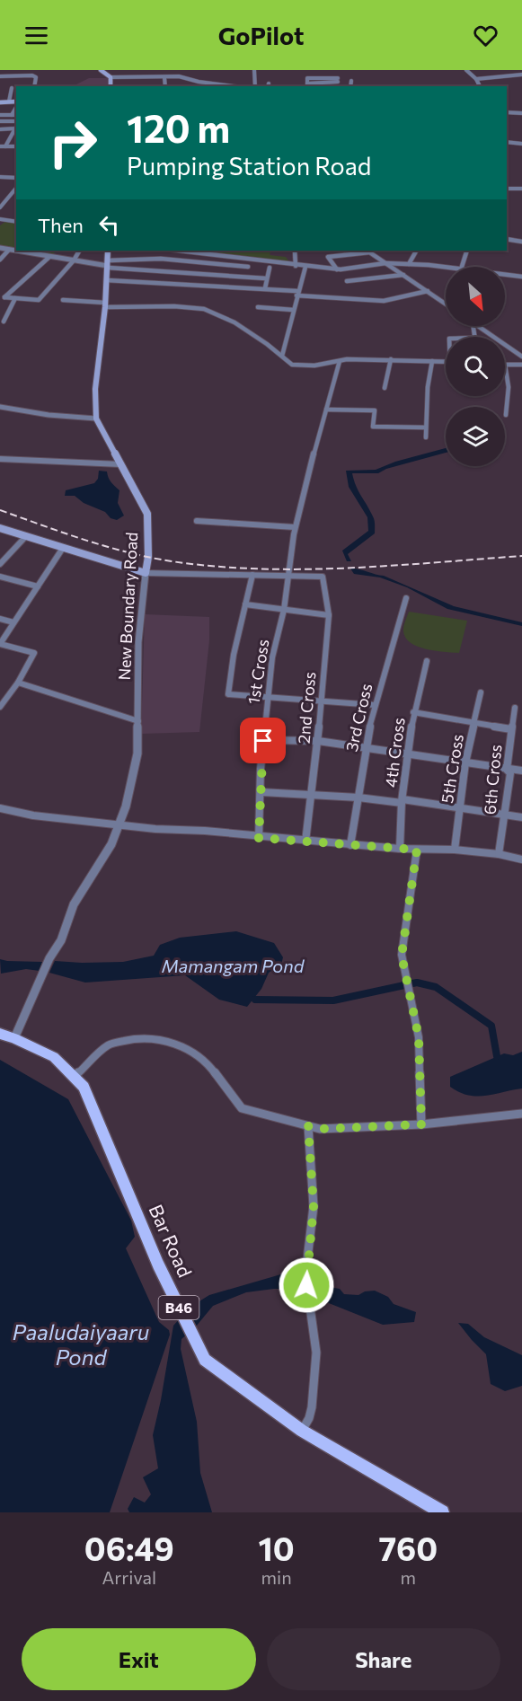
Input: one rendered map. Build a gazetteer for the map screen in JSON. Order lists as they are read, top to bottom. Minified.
{"streets":{"main road":["New Boundary Road","Bar Road","B46"],"street":["1st Cross","2nd Cross","3rd Cross","4th Cross","5th Cross","6th Cross"]},"crossings":[["New Boundary Road","Bar Road"],["1st Cross","2nd Cross"]],"water":["Mamangam Pond","Paaludaiyaaru Pond"],"north":"bottom right","page":{"header":"GoPilot","turn":["120 m","Pumping Station Road"],"then":"Then","eta":["06:49","Arrival","10","min","760","m"],"buttons":["Exit","Share"]}}
